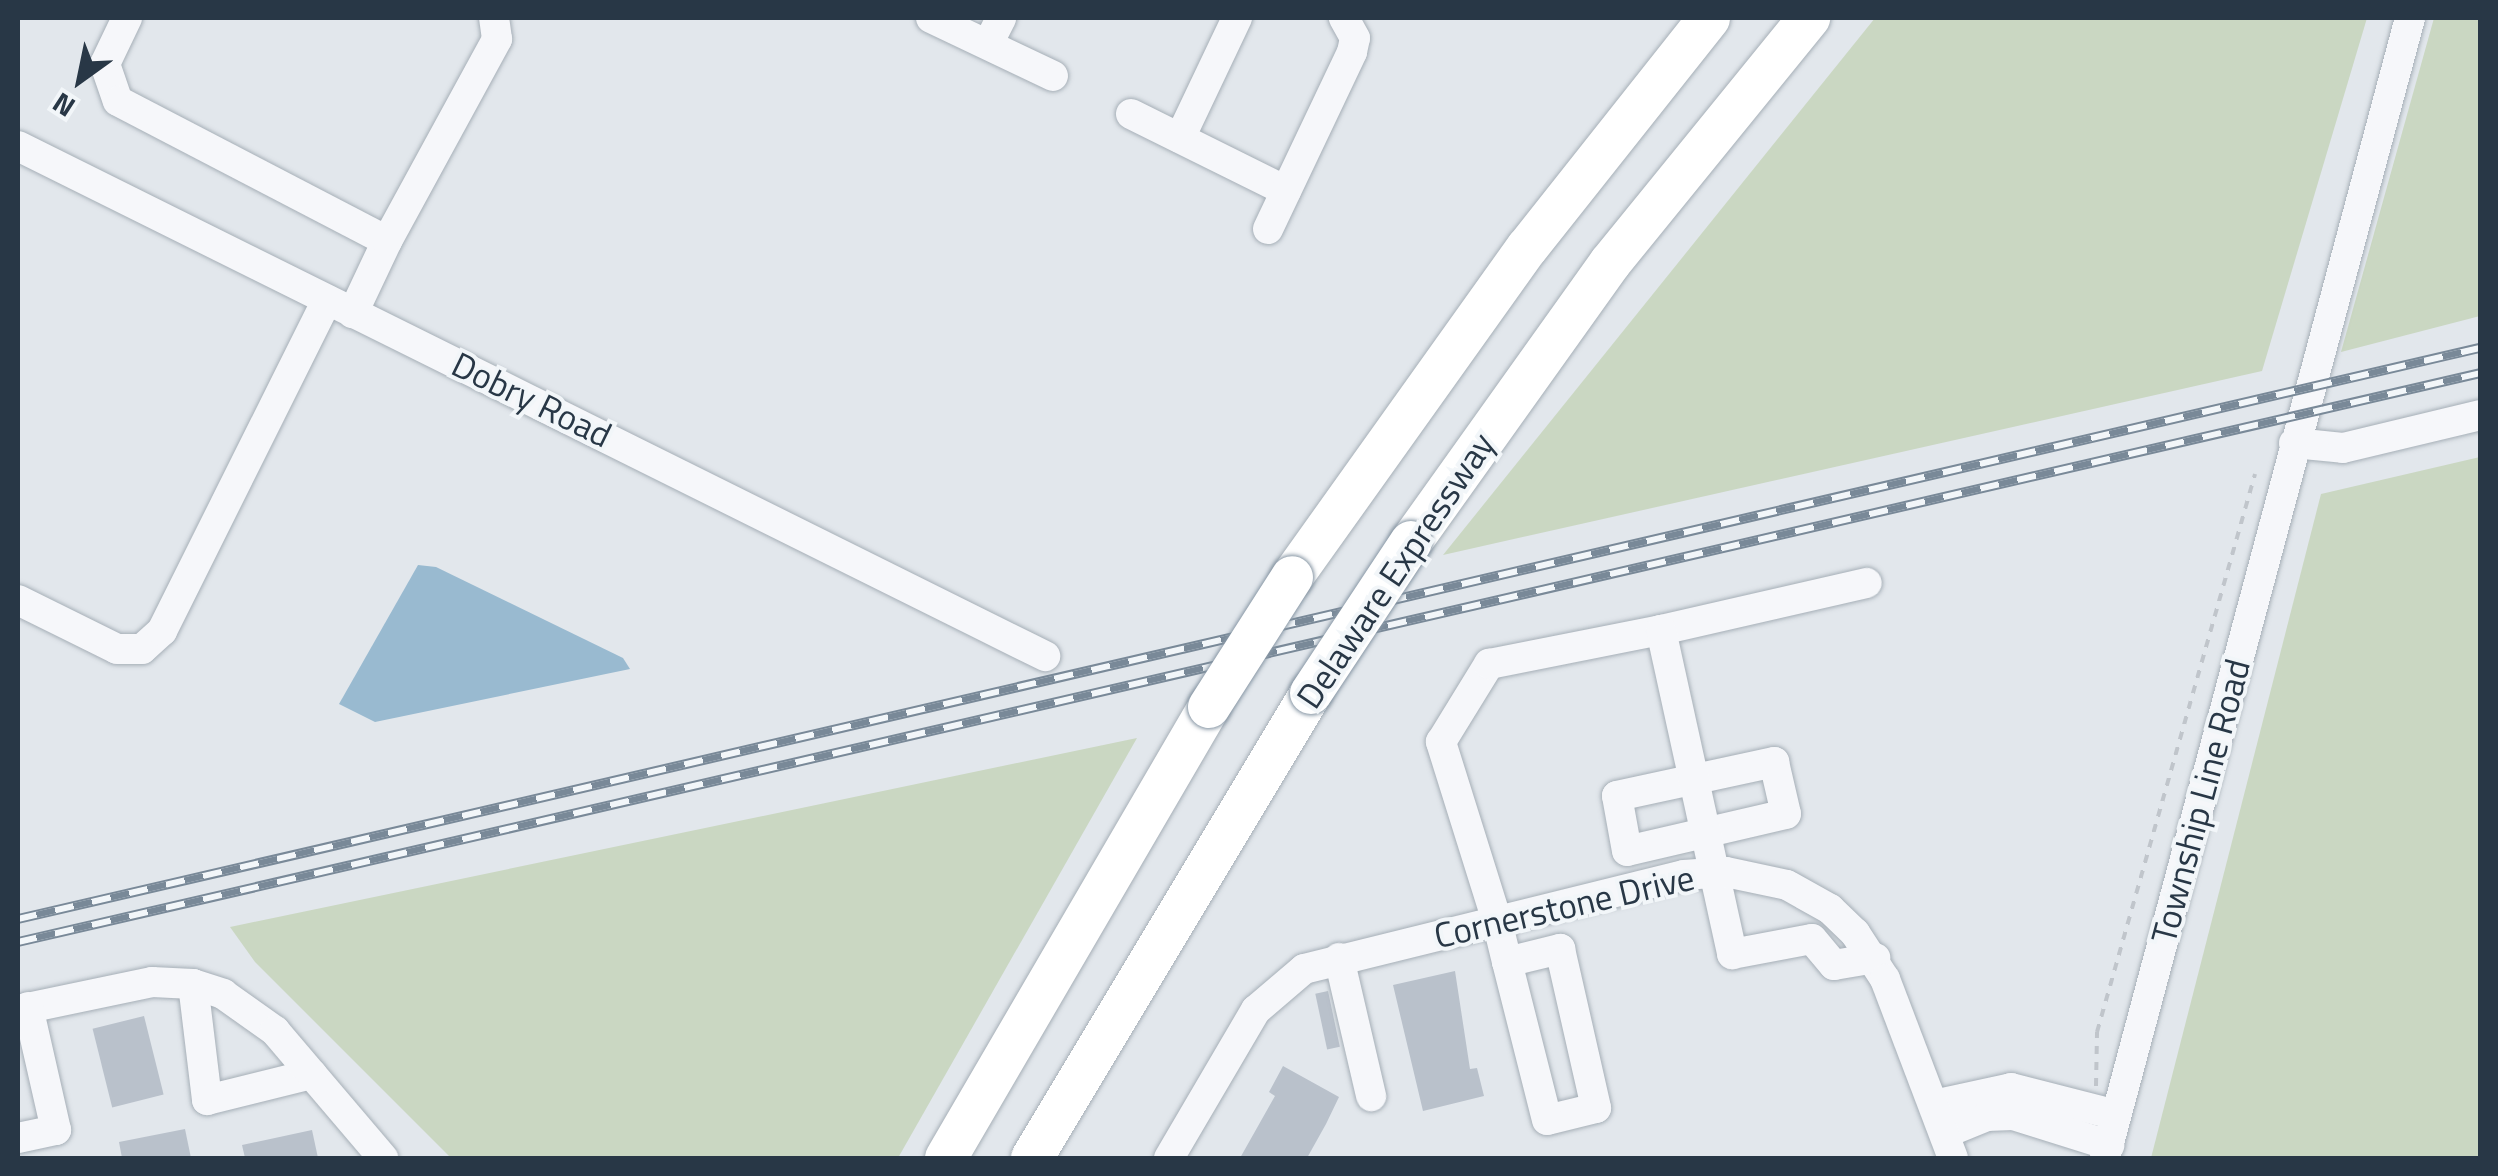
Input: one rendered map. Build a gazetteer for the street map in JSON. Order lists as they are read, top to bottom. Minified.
{"streets":{"highway":["Delaware Expressway"],"street":["Dobry Road","Township Line Road","Cornerstone Drive"]},"north":"bottom left"}
